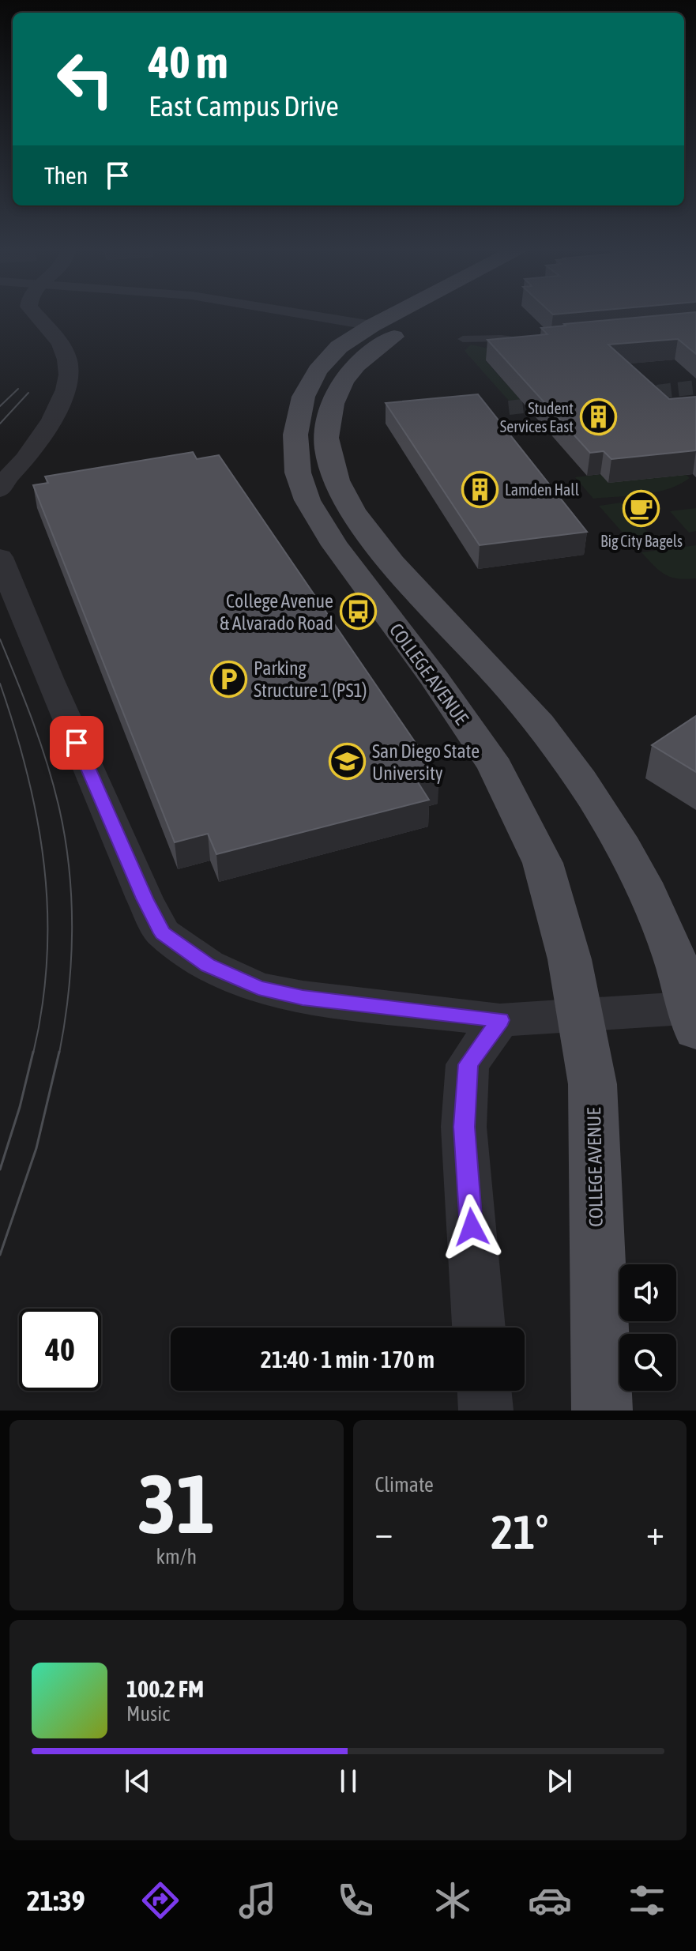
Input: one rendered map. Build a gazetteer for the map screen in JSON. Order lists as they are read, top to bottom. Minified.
{"streets":{"main road":["COLLEGE AVENUE"]},"places":{"building":["Student Services East","Lamden Hall"],"cafe":["Big City Bagels"],"bus stop":["College Avenue & Alvarado Road"],"parking":["Parking Structure 1 (PS1)"],"school or university":["San Diego State University"]},"page":{"turn":["40 m","East Campus Drive"],"then":"Then","limit":"40","trip":"21:40 · 1 min · 170 m","tile":[["31","km/h"],"Climate"],"heat":["−","21°","+"],"song":["100.2 FM","Music"],"tabs":"21:39"}}
